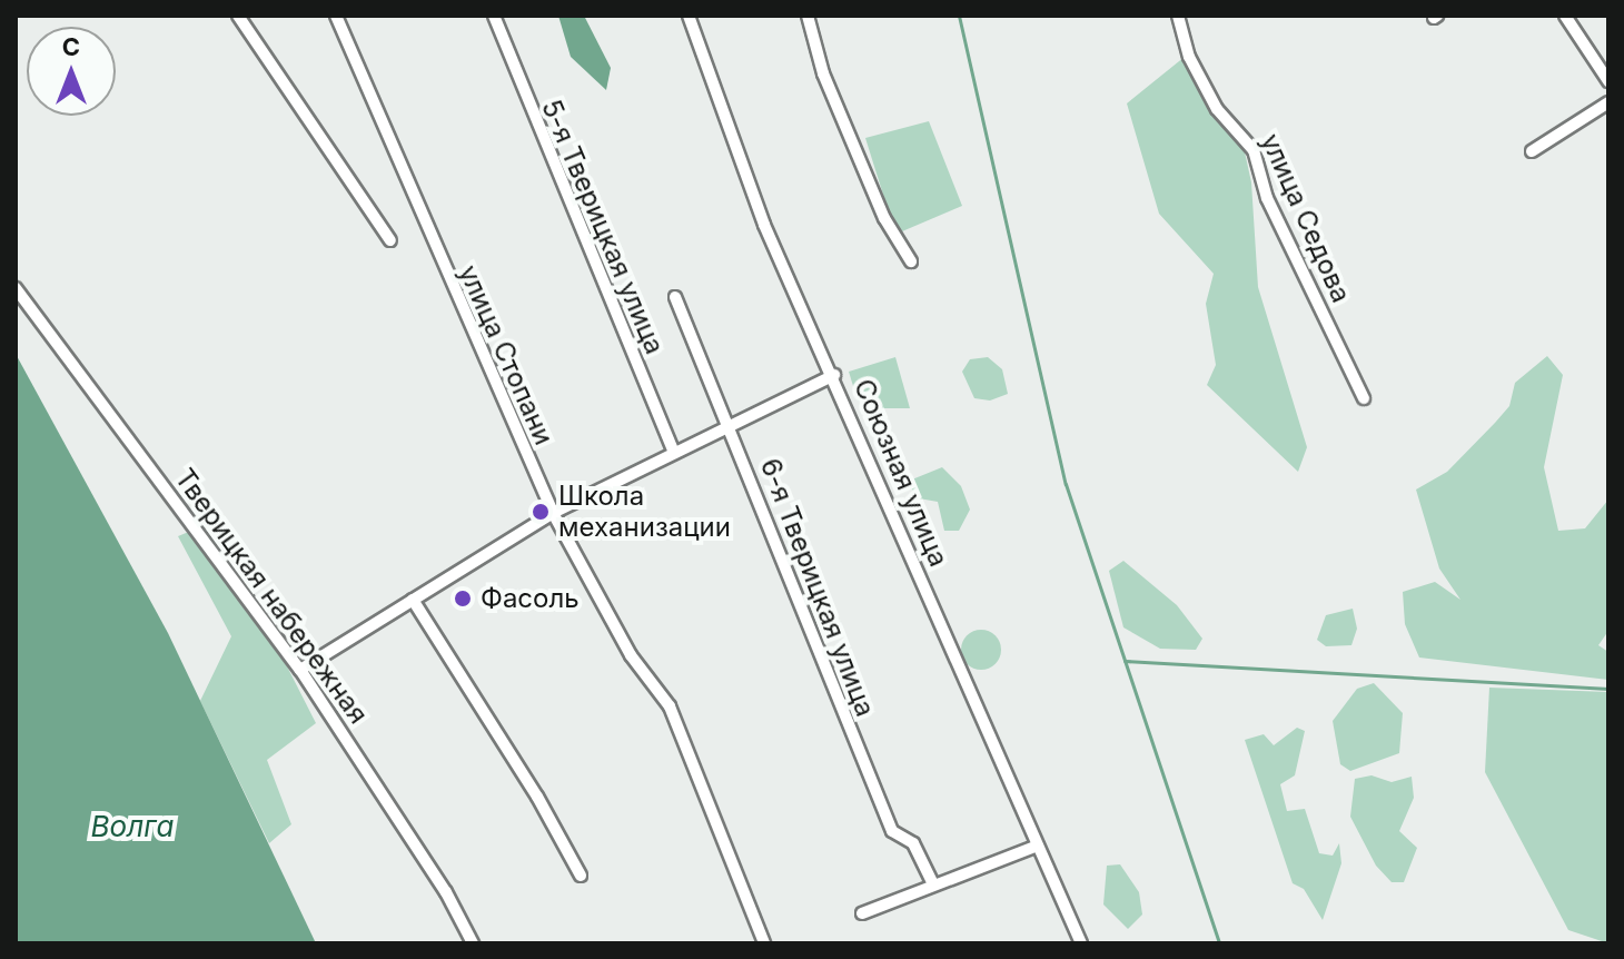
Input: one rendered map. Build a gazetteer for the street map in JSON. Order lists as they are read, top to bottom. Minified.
{"streets":{"street":["улица Седова","5-я Тверицкая улица","улица Стопани","Союзная улица","6-я Тверицкая улица","Тверицкая набережная"]},"water":["Волга"],"places":["Школа механизации","Фасоль"],"north":"top"}
